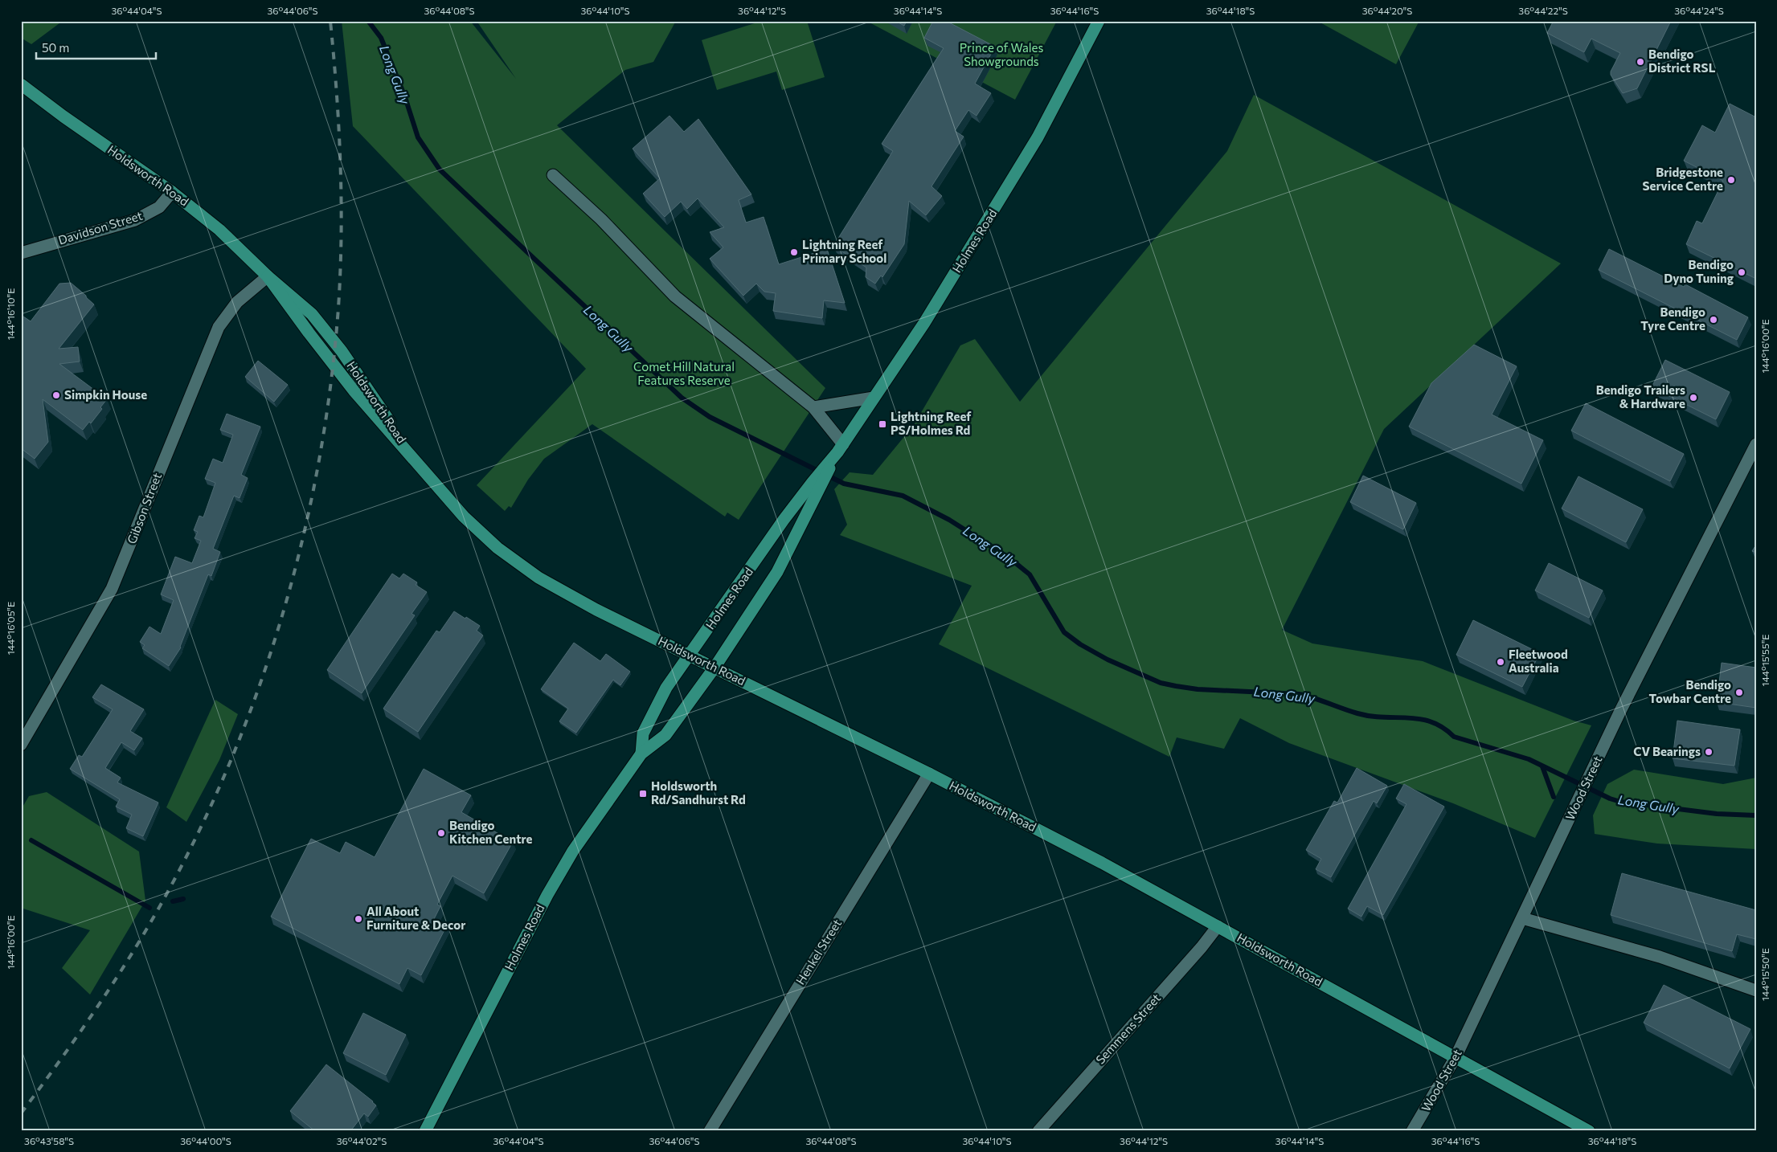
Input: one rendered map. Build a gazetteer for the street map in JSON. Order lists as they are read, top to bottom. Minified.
{"streets":{"main road":["Holdsworth Road","Holmes Road"],"street":["Davidson Street","Gibson Street","Wood Street","Henkel Street","Semmens Street"]},"crossings":[["Holdsworth Road","Davidson Street"],["Holdsworth Road","Holmes Road"],["Holdsworth Road","Gibson Street"],["Holdsworth Road","Wood Street"],["Holdsworth Road","Henkel Street"],["Holdsworth Road","Semmens Street"]],"water":["Long Gully"],"parks":["Prince of Wales Showgrounds","Comet Hill Natural Features Reserve"],"places":{"other":["Bendigo District RSL","Bridgestone Service Centre","Lightning Reef Primary School","Bendigo Dyno Tuning","Bendigo Tyre Centre","Simpkin House","Bendigo Trailers & Hardware","Fleetwood Australia","Bendigo Towbar Centre","CV Bearings","Bendigo Kitchen Centre","All About Furniture & Decor"],"transit":["Lightning Reef PS/Holmes Rd","Holdsworth Rd/Sandhurst Rd"]},"scale_bar":"50 m","coordinates":["36°44'04\"S","36°44'06\"S","36°44'08\"S","36°44'10\"S","36°44'12\"S","36°44'14\"S","36°44'16\"S","36°44'18\"S","36°44'20\"S","36°44'22\"S","36°44'24\"S","144°16'10\"E","144°16'00\"E","144°16'05\"E","144°15'55\"E","144°15'50\"E","36°43'58\"S","36°44'00\"S","36°44'02\"S"]}
